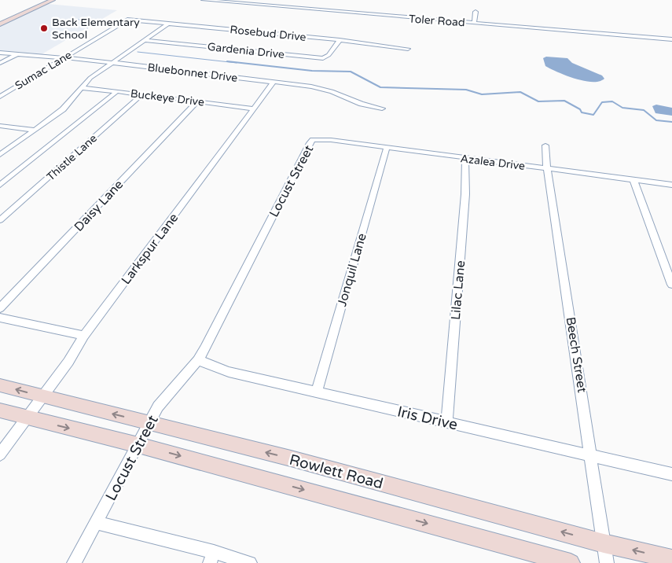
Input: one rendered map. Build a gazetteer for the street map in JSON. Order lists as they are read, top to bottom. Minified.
{"streets":{"main road":["Rowlett Road"],"street":["Toler Road","Rosebud Drive","Gardenia Drive","Sumac Lane","Bluebonnet Drive","Buckeye Drive","Thistle Lane","Azalea Drive","Locust Street","Daisy Lane","Larkspur Lane","Jonquil Lane","Lilac Lane","Beech Street","Iris Drive"]},"crossings":[["Rosebud Drive","Gardenia Drive"],["Rosebud Drive","Sumac Lane"],["Sumac Lane","Bluebonnet Drive"],["Bluebonnet Drive","Larkspur Lane"],["Buckeye Drive","Thistle Lane"],["Buckeye Drive","Daisy Lane"],["Buckeye Drive","Larkspur Lane"],["Azalea Drive","Locust Street"],["Azalea Drive","Jonquil Lane"],["Azalea Drive","Lilac Lane"],["Azalea Drive","Beech Street"],["Locust Street","Iris Drive"],["Locust Street","Rowlett Road"],["Larkspur Lane","Rowlett Road"],["Jonquil Lane","Iris Drive"],["Lilac Lane","Iris Drive"],["Beech Street","Iris Drive"],["Beech Street","Rowlett Road"]],"places":["Back Elementary School"]}
